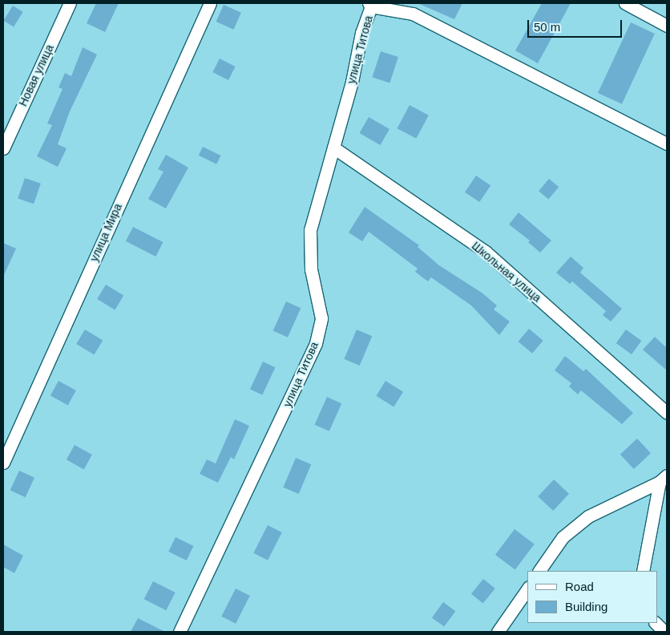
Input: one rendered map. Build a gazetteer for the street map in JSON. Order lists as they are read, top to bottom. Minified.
{"streets":{"street":["улица Титова","Новая улица","улица Мира","Школьная улица"]},"crossings":[["улица Титова","Школьная улица"]],"legend":["Road","Building"],"scale_bar":"50 m"}
